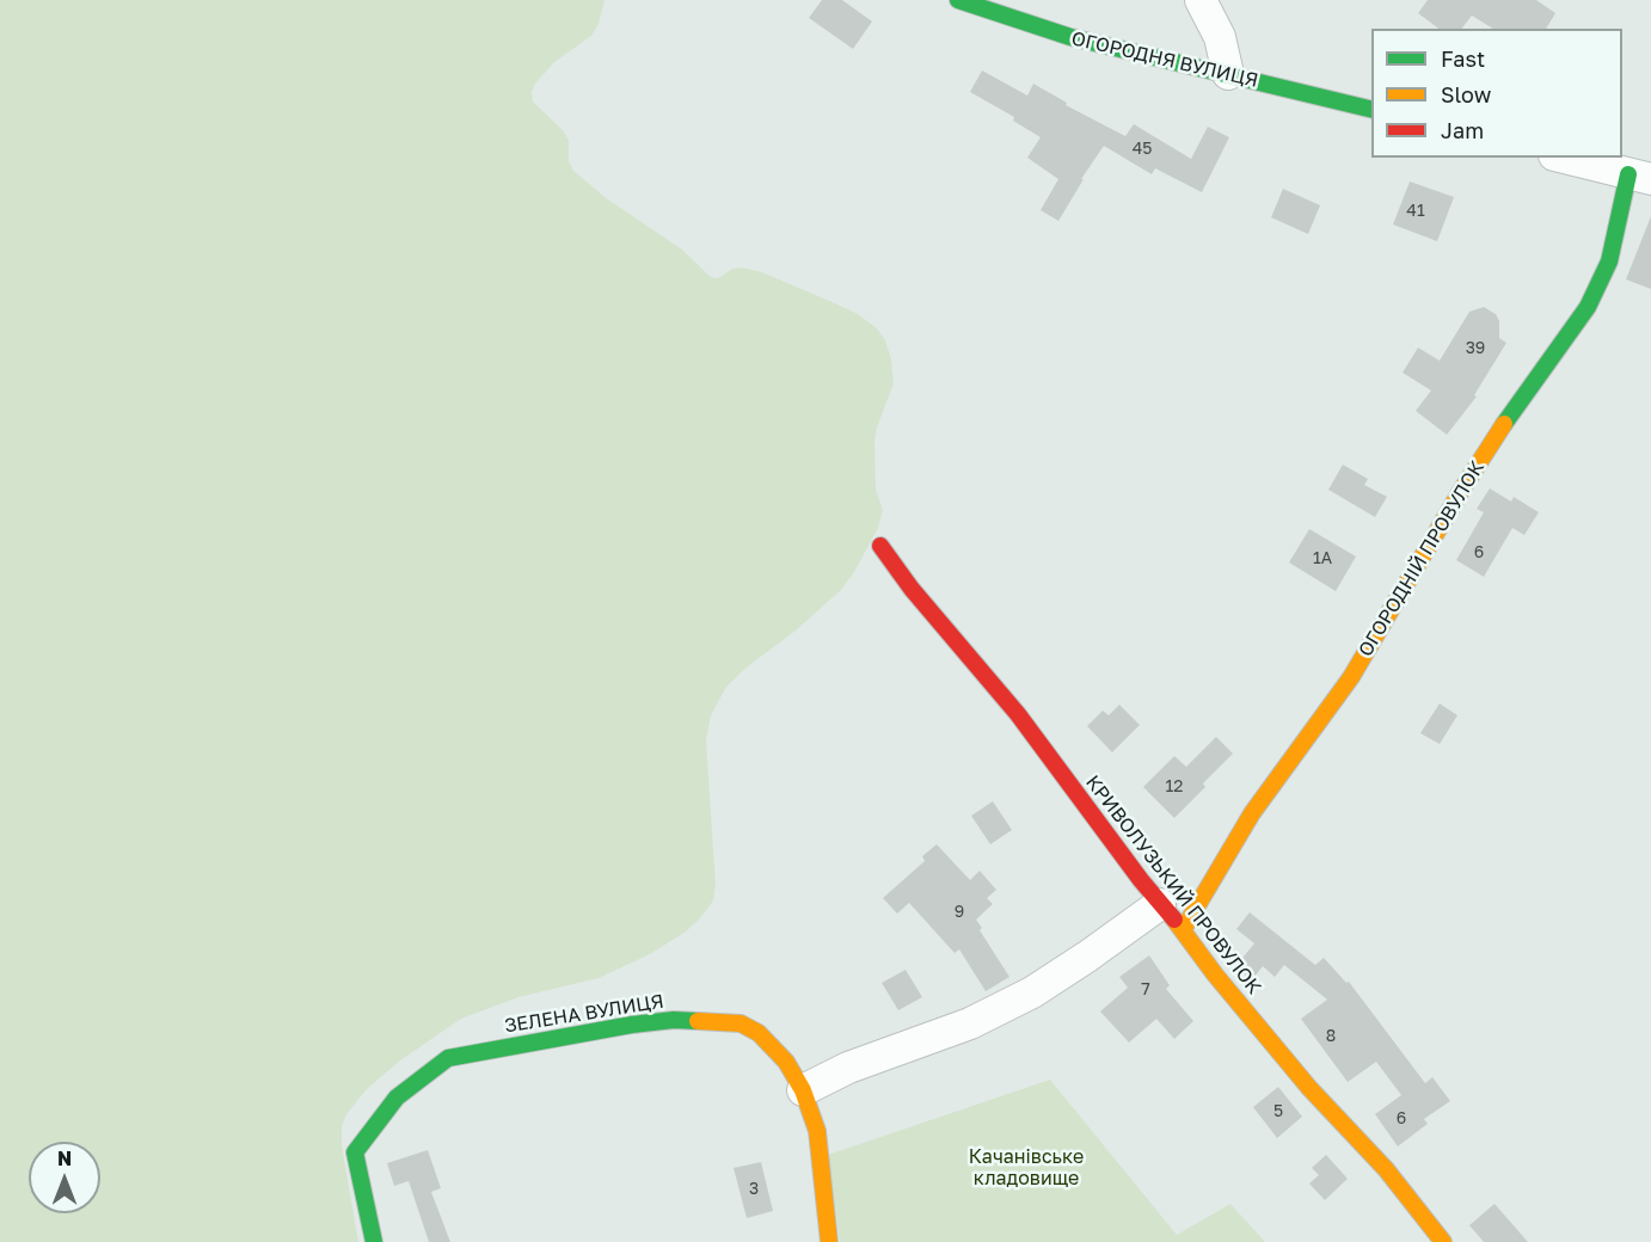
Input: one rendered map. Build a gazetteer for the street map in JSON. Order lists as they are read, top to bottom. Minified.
{"streets":{"street":["ОГОРОДНЯ ВУЛИЦЯ","ОГОРОДНІЙ ПРОВУЛОК","КРИВОЛУЗЬКИЙ ПРОВУЛОК","ЗЕЛЕНА ВУЛИЦЯ"]},"crossings":[["ОГОРОДНІЙ ПРОВУЛОК","КРИВОЛУЗЬКИЙ ПРОВУЛОК"]],"parks":["Качанівське кладовище"],"house_numbers":["45","41","39","6","1А","12","9","7","8","5","6","3"],"legend":["Fast","Slow","Jam"],"north":"top"}
